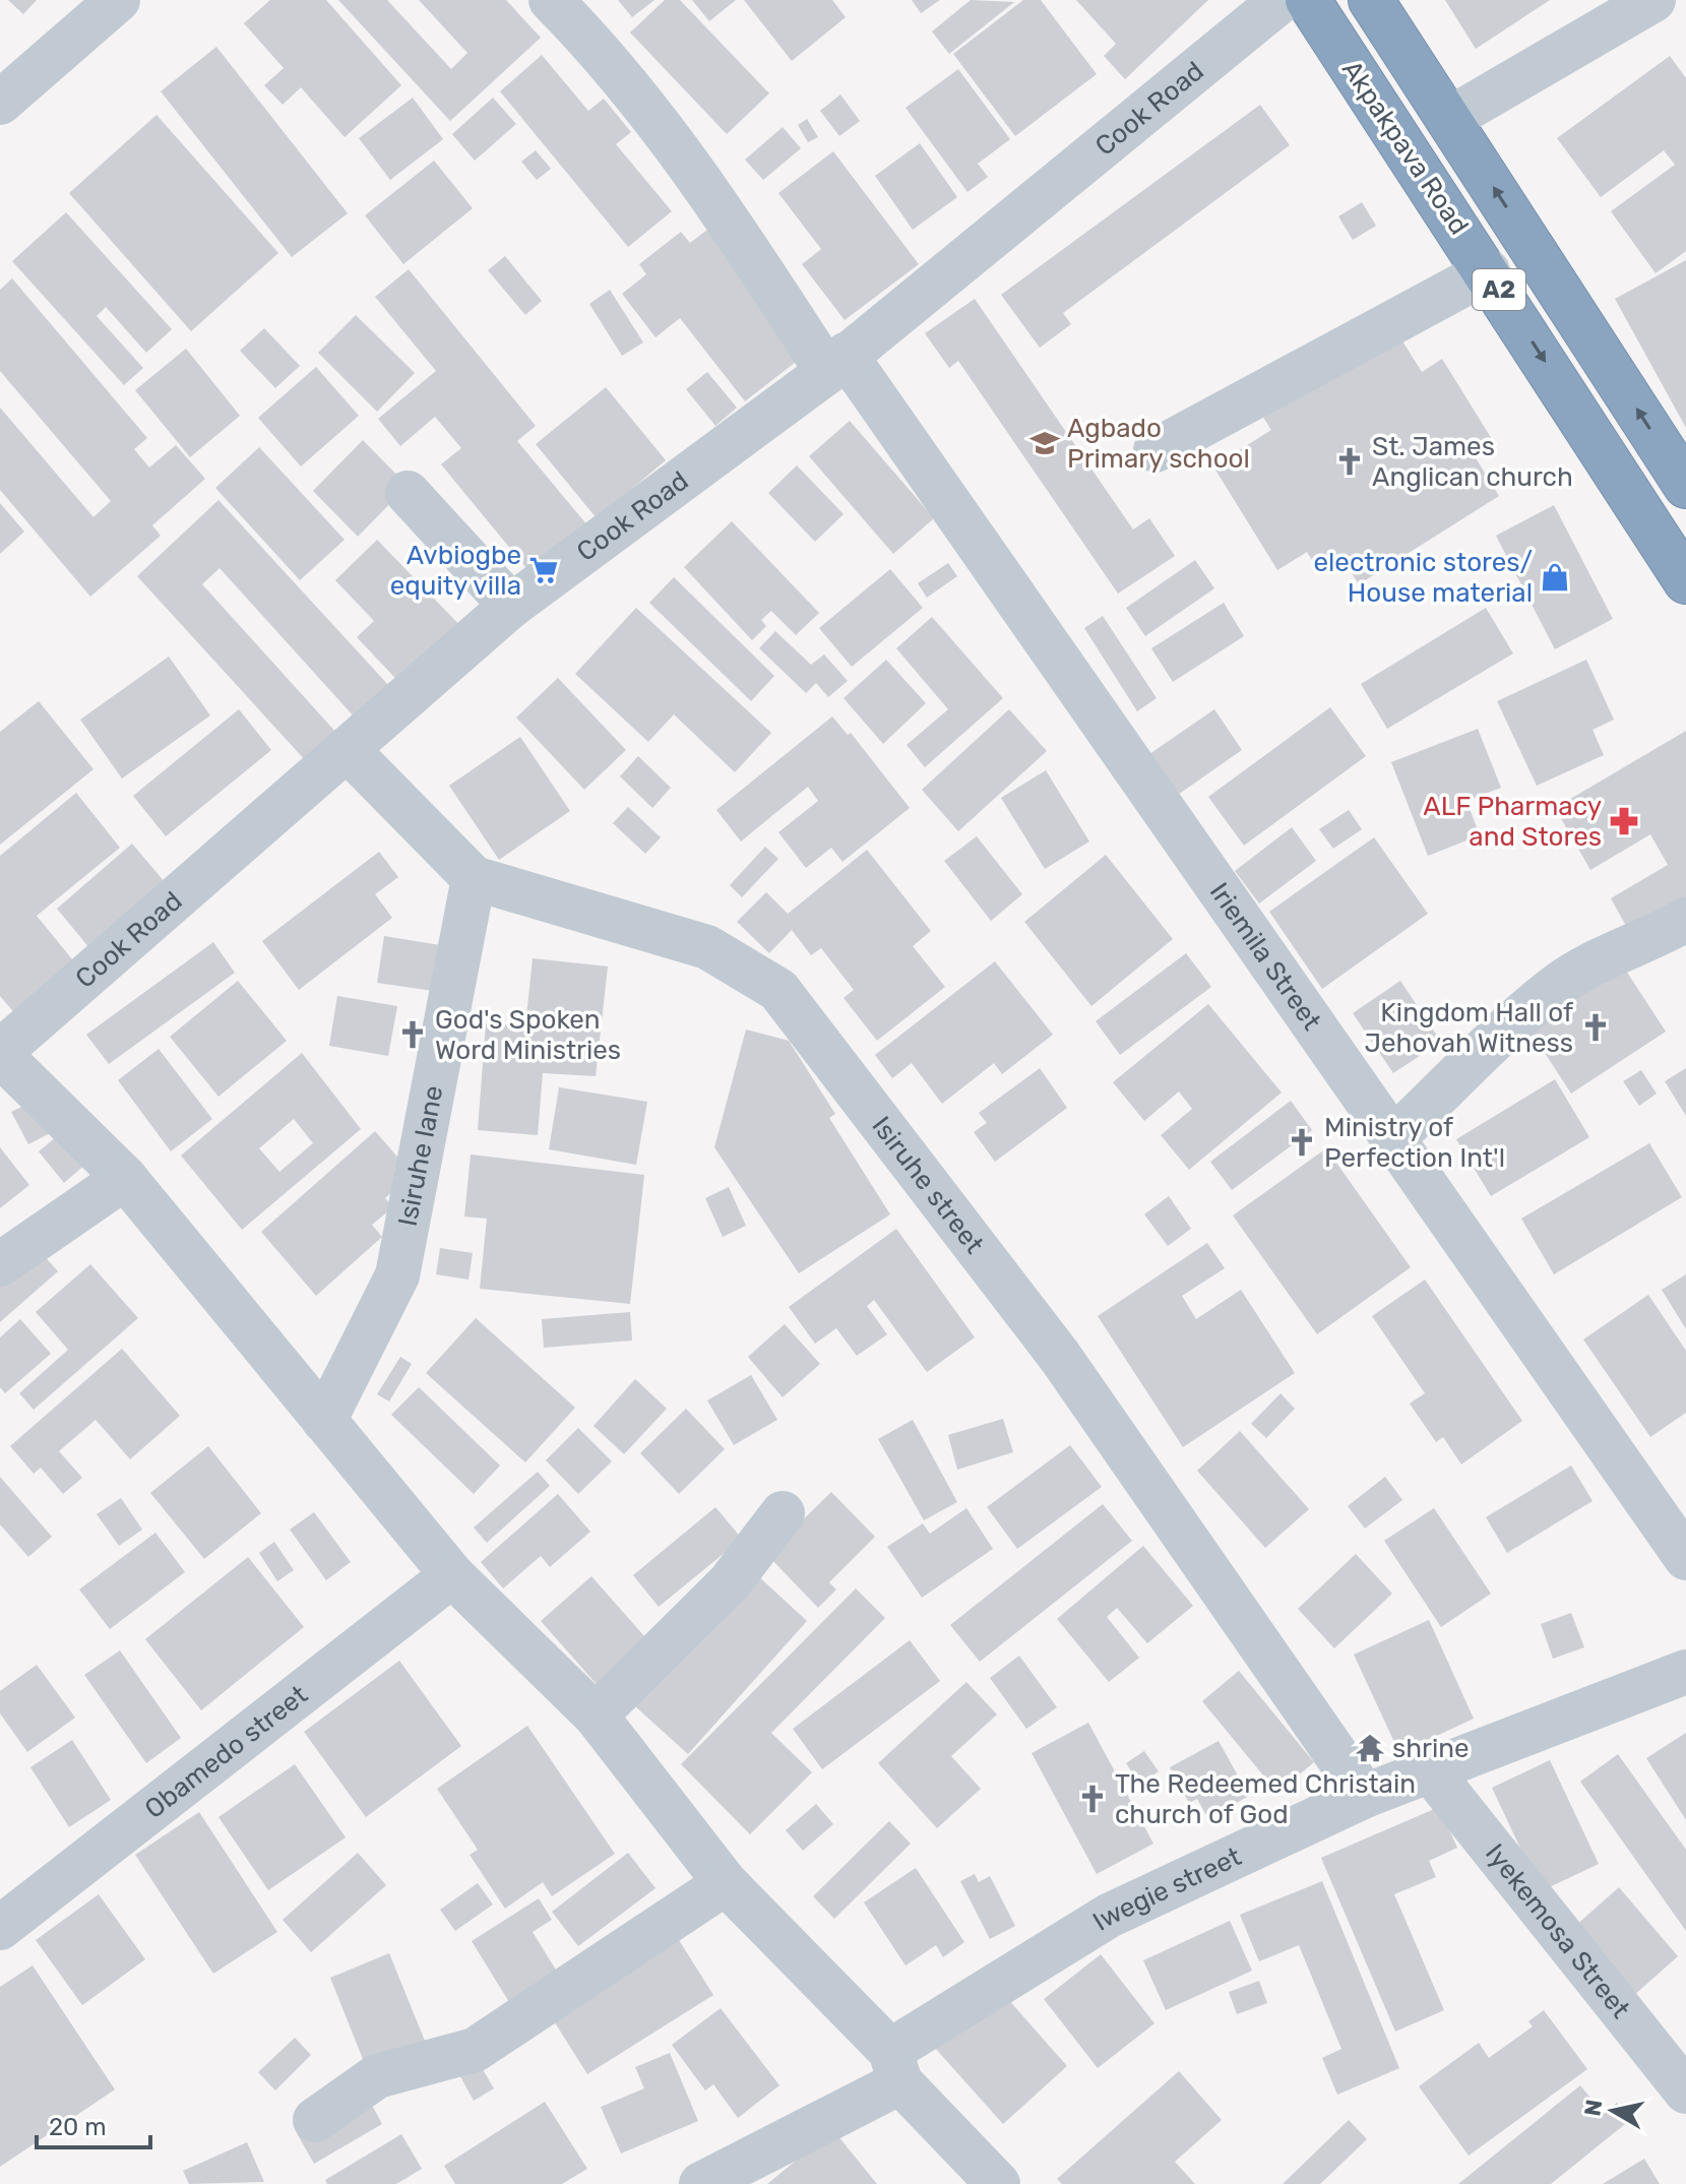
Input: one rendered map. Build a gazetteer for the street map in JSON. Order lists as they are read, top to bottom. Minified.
{"streets":{"highway":["Akpakpava Road","A2"],"street":["Cook Road","Iriemila Street","Isiruhe lane","Isiruhe street","Obamedo street","Iwegie street","Iyekemosa Street"]},"crossings":[["Cook Road","Iriemila Street"],["Cook Road","Isiruhe street"],["Isiruhe lane","Isiruhe street"],["Isiruhe street","Iwegie street"],["Iwegie street","Iyekemosa Street"]],"places":{"school or university":["Agbado Primary school"],"church":["St. James Anglican church","Kingdom Hall of Jehovah Witness","God's Spoken Word Ministries","Ministry of Perfection Int'l","The Redeemed Christain church of God"],"supermarket":["Avbiogbe equity villa"],"shop":["electronic stores/ House material"],"pharmacy":["ALF Pharmacy and Stores"],"temple":["shrine"]},"scale_bar":"20 m","north":"left"}
